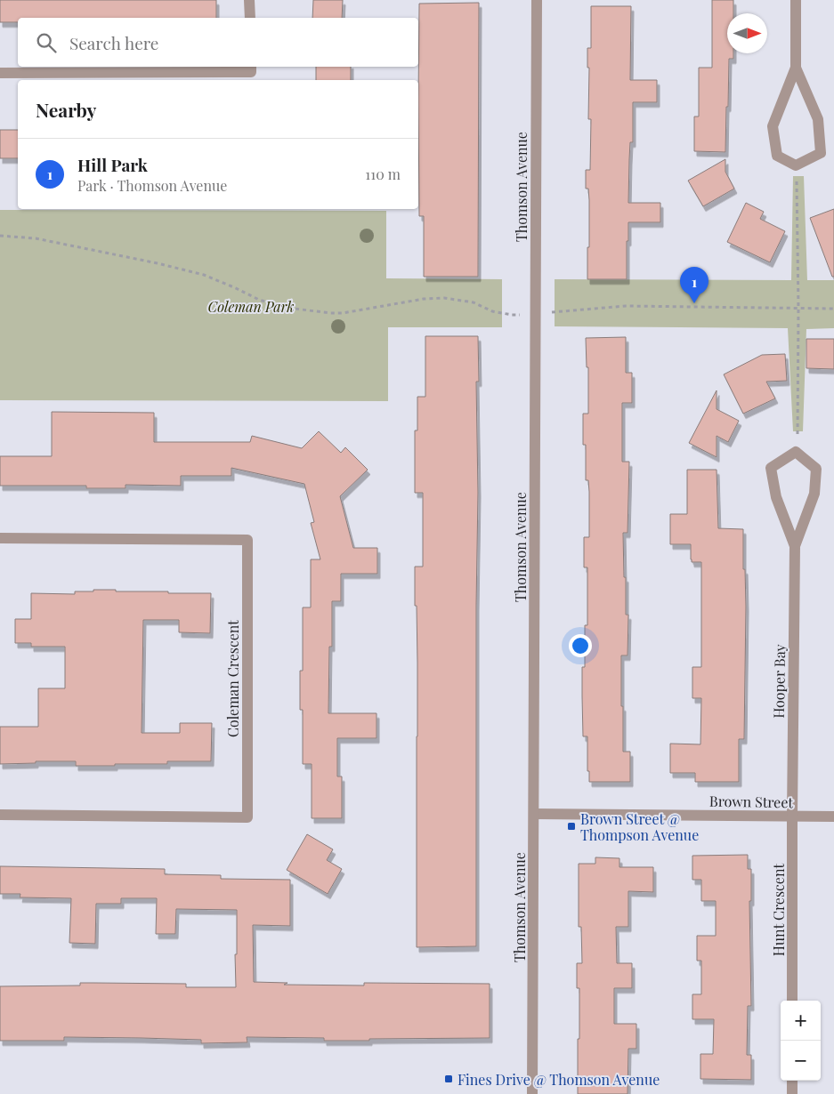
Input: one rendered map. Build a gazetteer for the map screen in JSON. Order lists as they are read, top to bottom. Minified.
{"streets":{"street":["Thomson Avenue","Coleman Crescent","Hooper Bay","Brown Street","Hunt Crescent"]},"crossings":[["Thomson Avenue","Brown Street"],["Hooper Bay","Brown Street"],["Hooper Bay","Hunt Crescent"],["Brown Street","Hunt Crescent"]],"parks":["Coleman Park"],"places":{"transit":["Brown Street @ Thompson Avenue","Fines Drive @ Thomson Avenue"]},"north":"right","page":{"search":"Search here","heading":"Nearby","list":[{"mark":"1","name":"Hill Park","note":"Park · Thomson Avenue","value":"110 m"}],"pins":"1","map_buttons":["+","−"]}}
